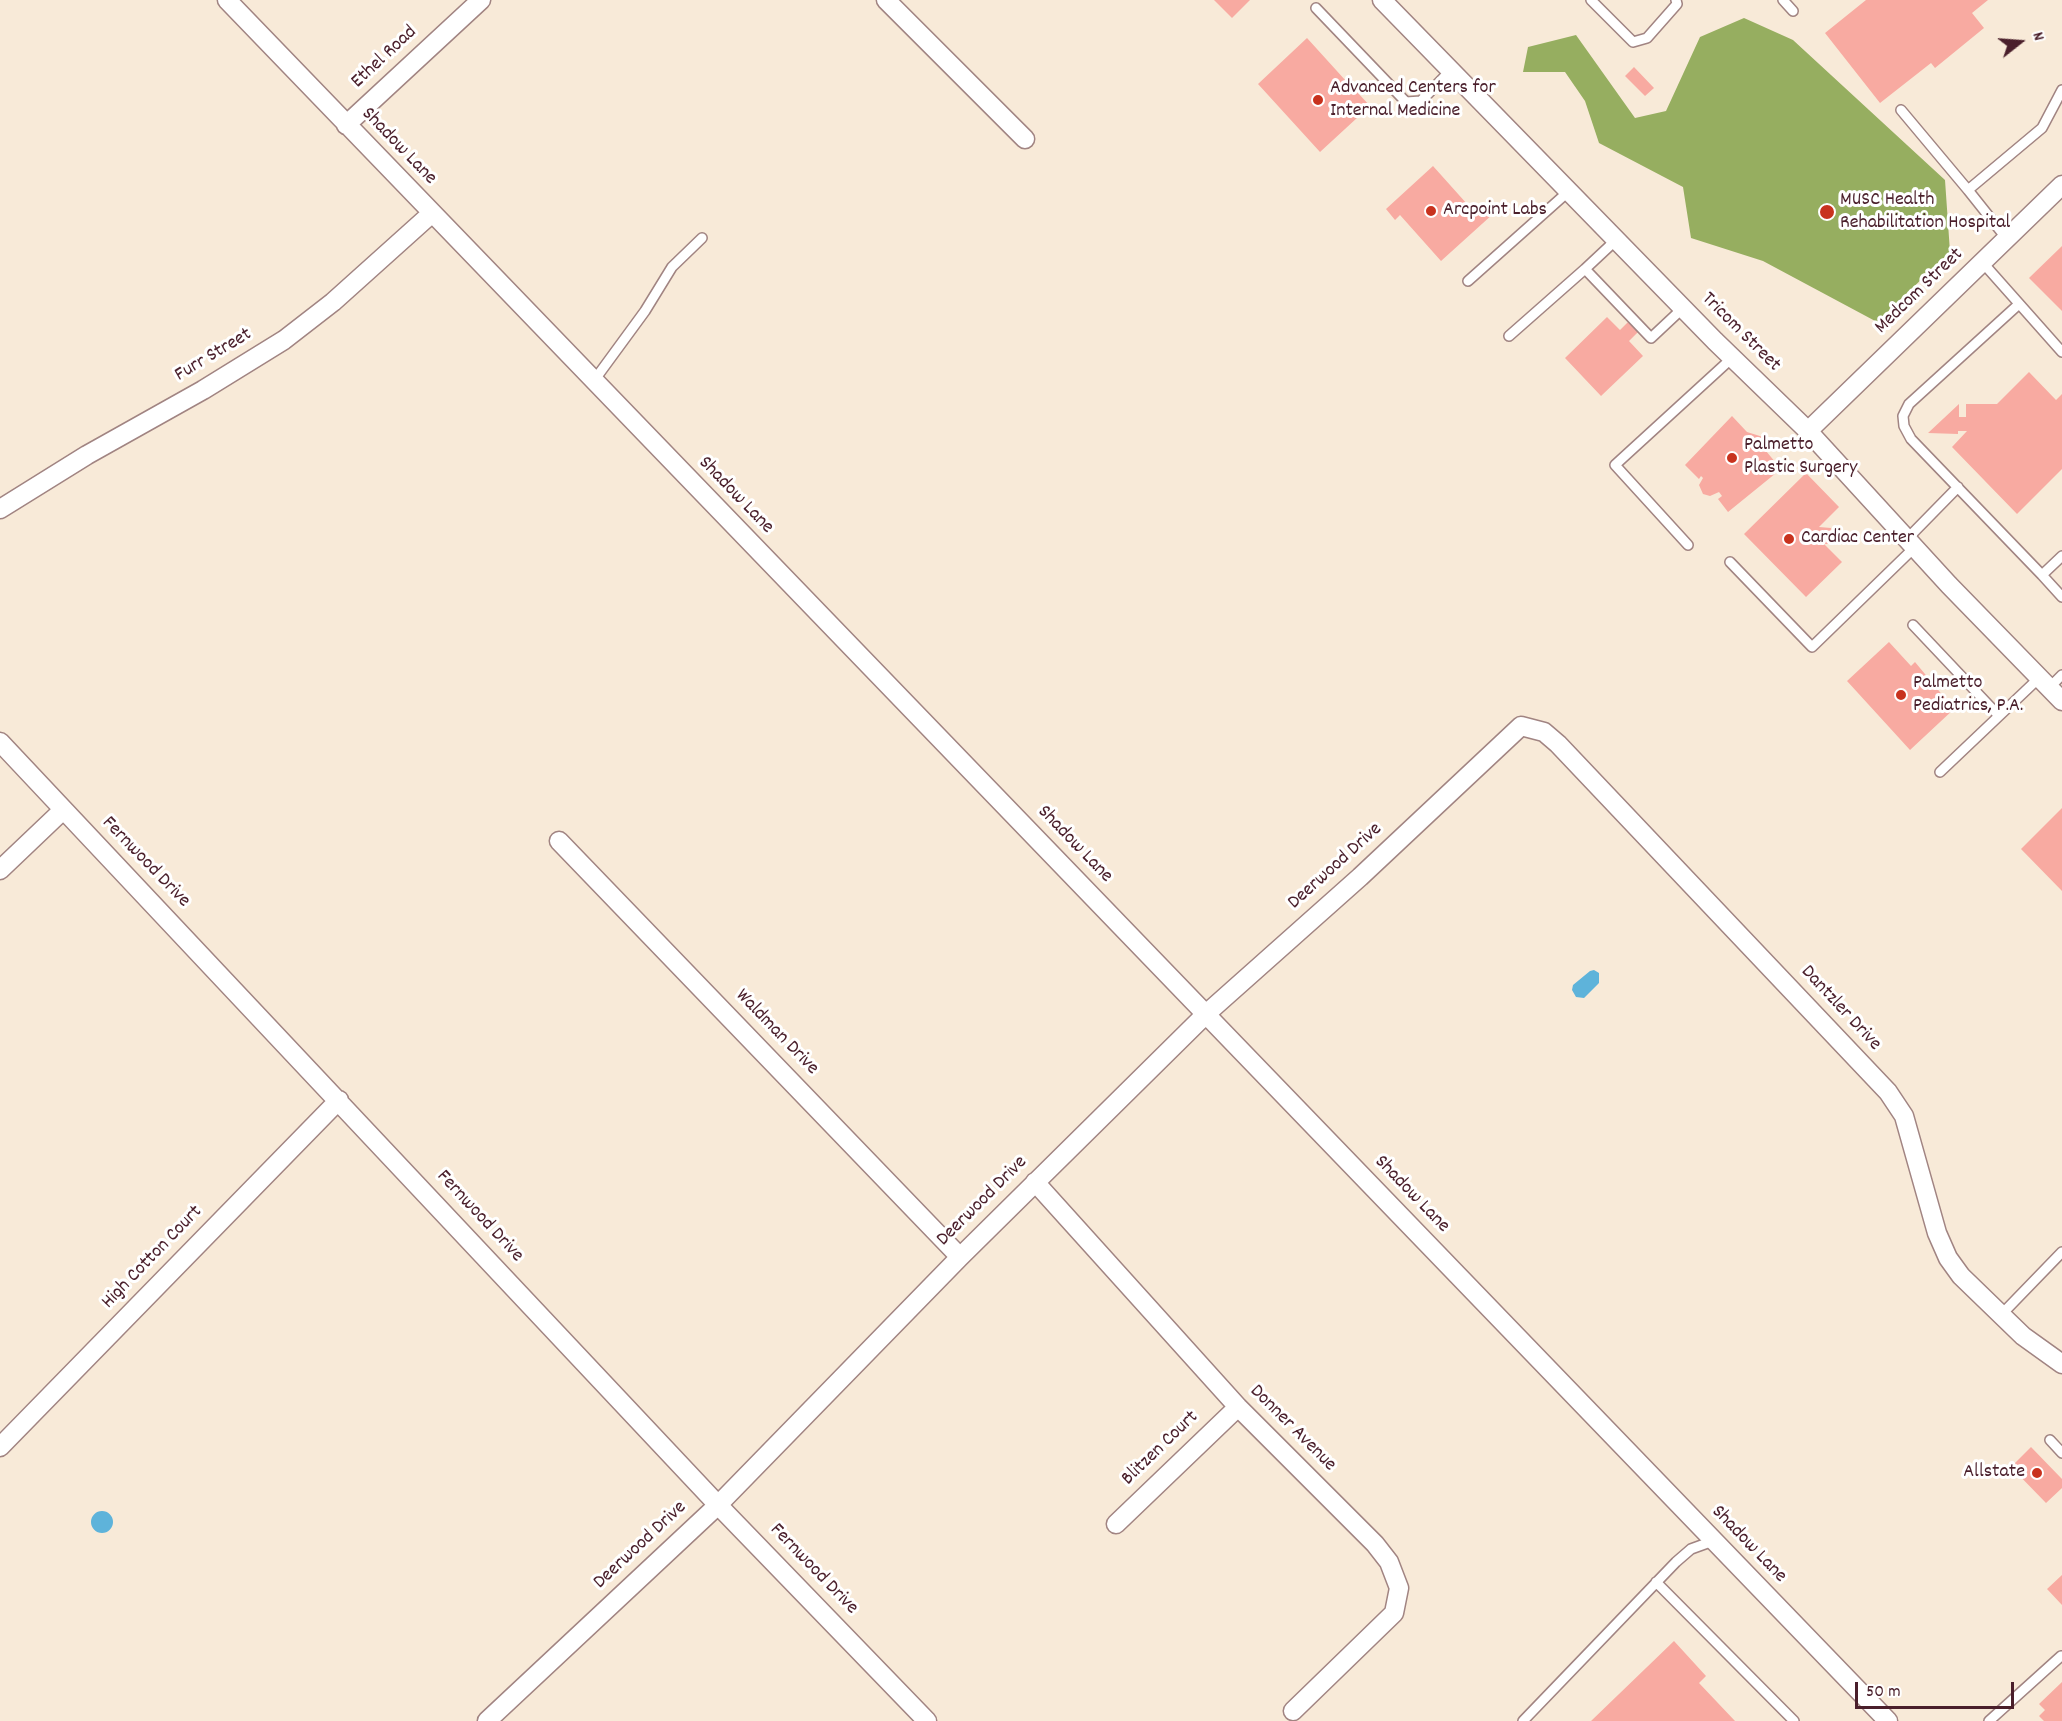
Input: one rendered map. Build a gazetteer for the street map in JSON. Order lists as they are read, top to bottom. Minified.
{"streets":{"street":["Ethel Road","Shadow Lane","Medcom Street","Tricom Street","Furr Street","Fernwood Drive","Deerwood Drive","Dantzler Drive","Waldman Drive","High Cotton Court","Donner Avenue","Blitzen Court"]},"crossings":[["Ethel Road","Shadow Lane"],["Shadow Lane","Furr Street"],["Shadow Lane","Deerwood Drive"],["Medcom Street","Tricom Street"],["Fernwood Drive","Deerwood Drive"],["Fernwood Drive","High Cotton Court"],["Deerwood Drive","Dantzler Drive"],["Deerwood Drive","Waldman Drive"],["Deerwood Drive","Donner Avenue"],["Donner Avenue","Blitzen Court"]],"places":["Advanced Centers for Internal Medicine","Arcpoint Labs","MUSC Health Rehabilitation Hospital","Palmetto Plastic Surgery","Cardiac Center","Palmetto Pediatrics, P.A.","Allstate"],"scale_bar":"50 m","north":"right"}
